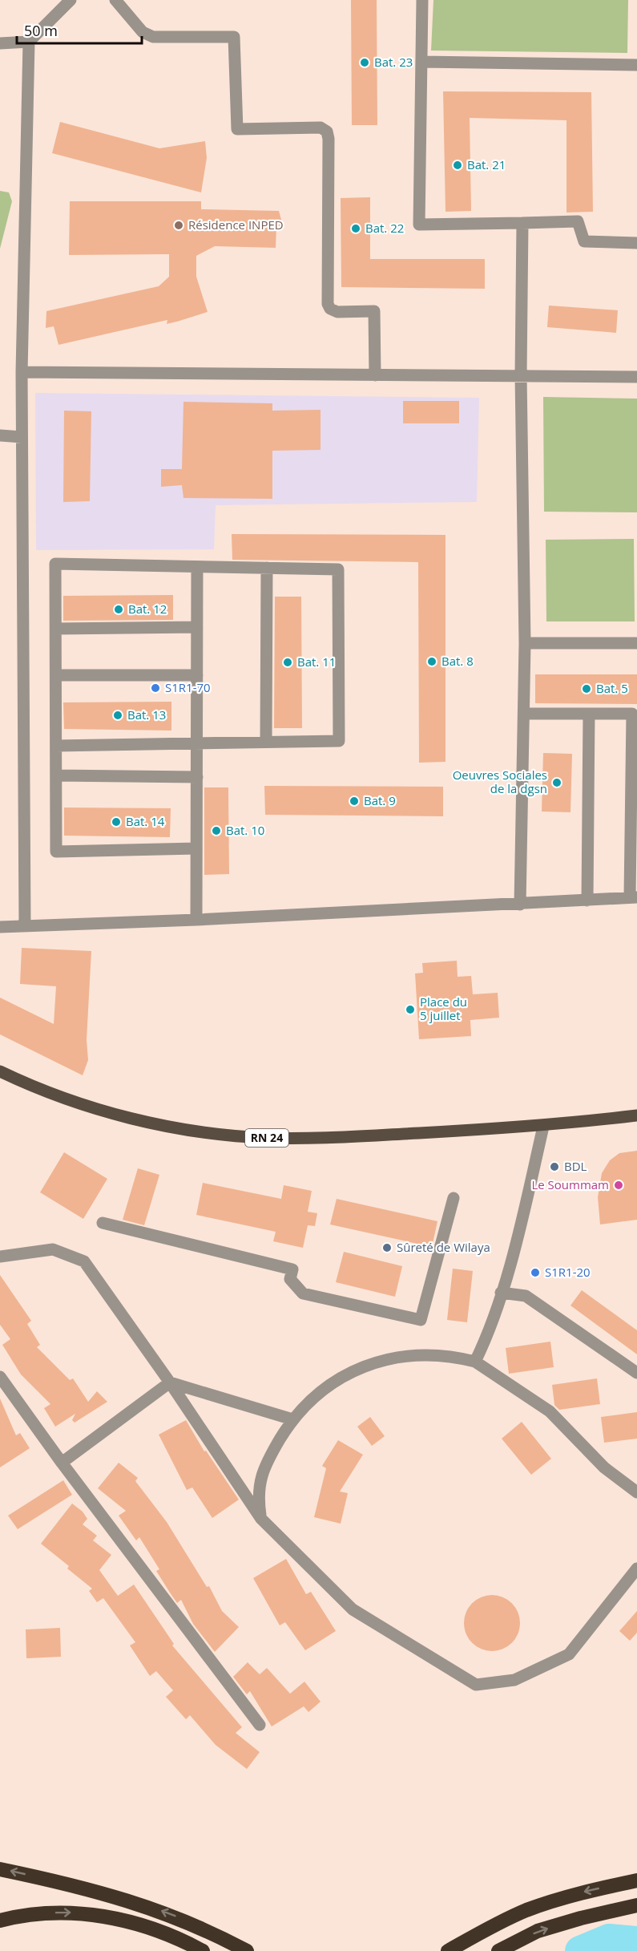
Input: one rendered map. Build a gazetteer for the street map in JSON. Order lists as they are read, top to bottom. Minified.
{"streets":{"main road":["RN 24"]},"places":["Bat. 23","Bat. 21","Résidence INPED","Bat. 22","Bat. 12","Bat. 8","Bat. 11","S1R1-70","Bat. 5","Bat. 13","Oeuvres Sociales de la dgsn","Bat. 9","Bat. 14","Bat. 10","Place du 5 juillet","BDL","Le Soummam","Sûreté de Wilaya","S1R1-20"],"scale_bar":"50 m"}
